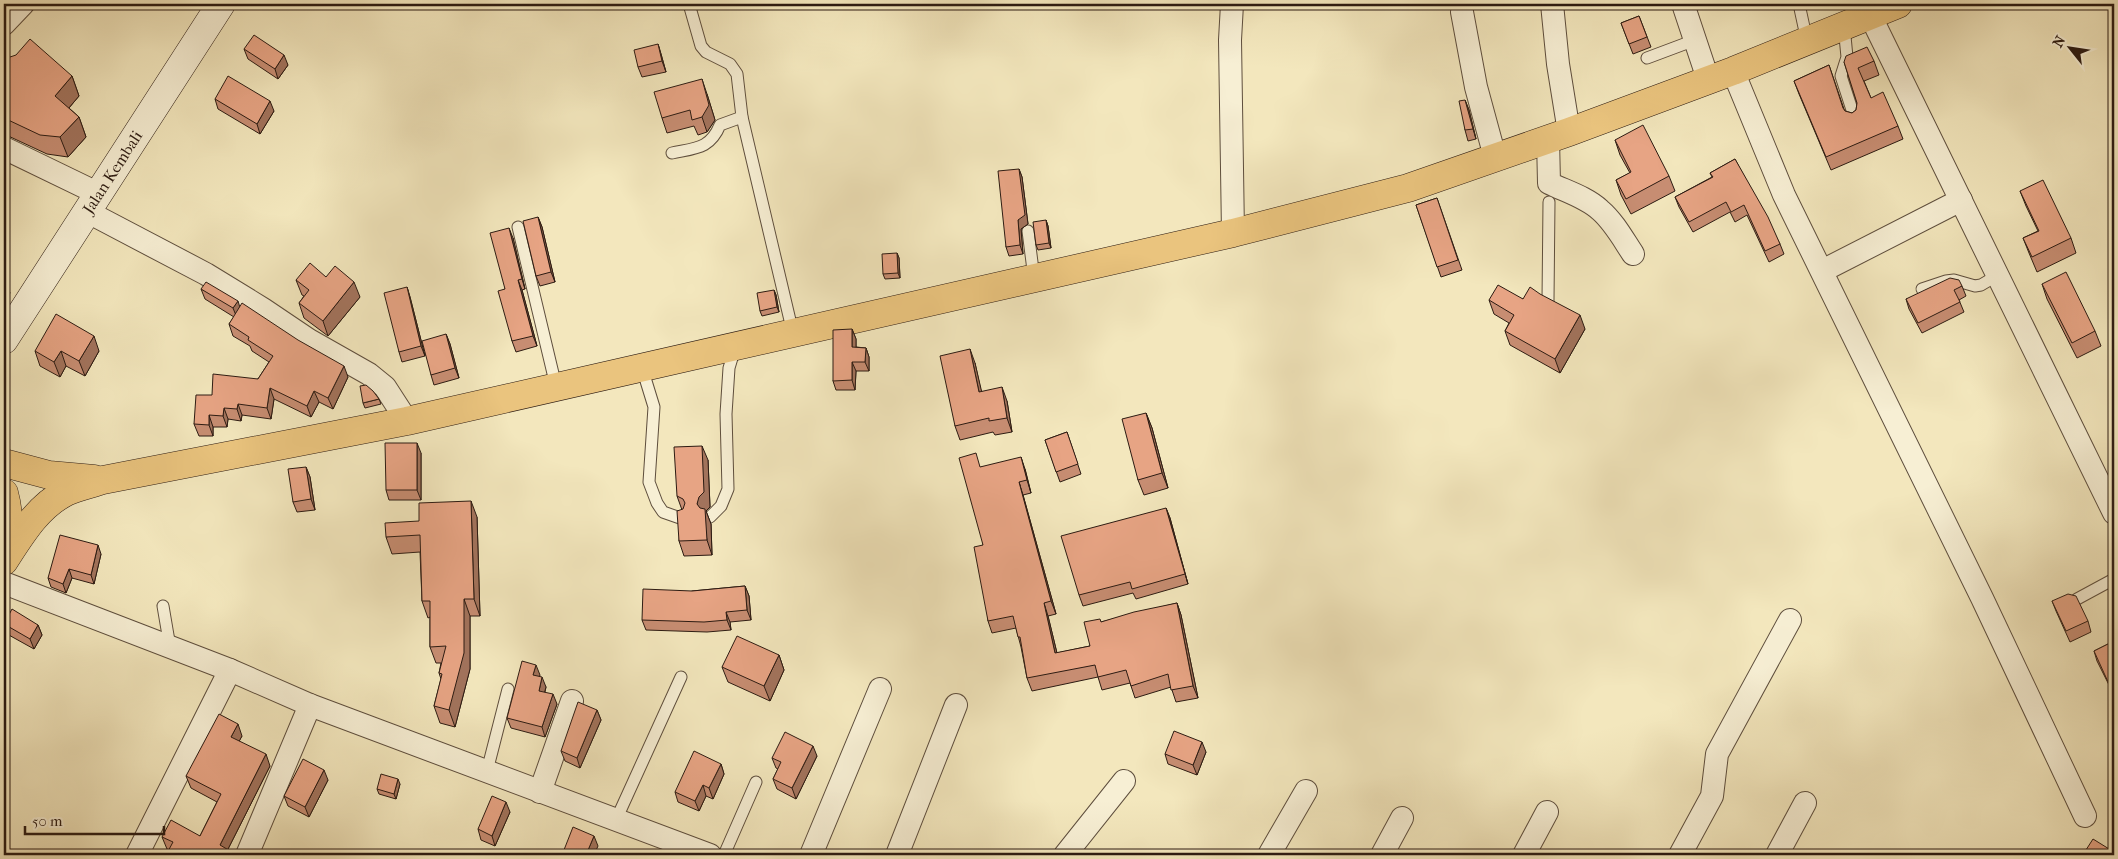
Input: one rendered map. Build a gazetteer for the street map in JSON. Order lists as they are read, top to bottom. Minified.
{"streets":{"street":["Jalan Kembali"]},"scale_bar":"50 m","north":"top left"}
